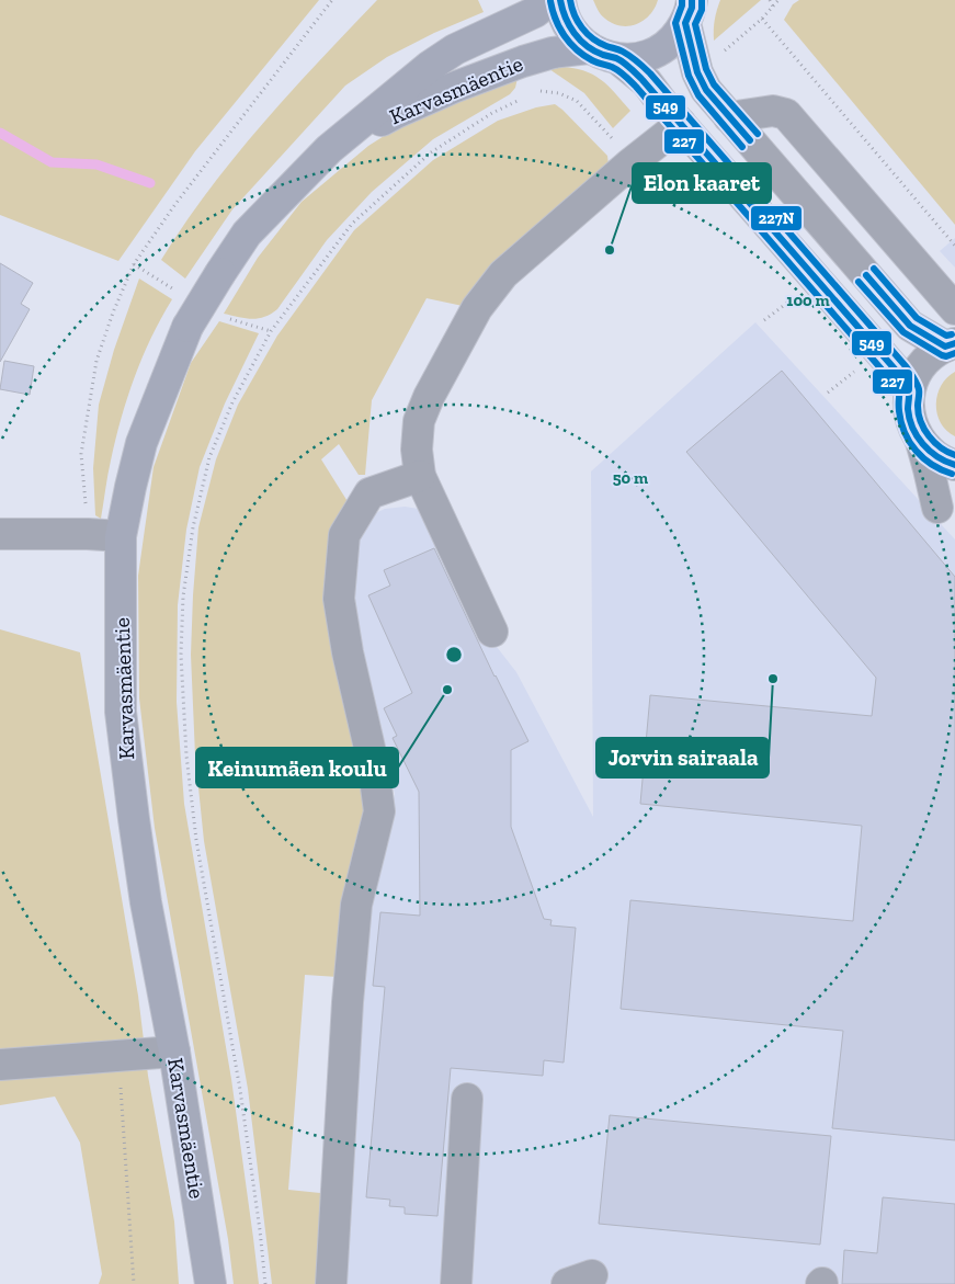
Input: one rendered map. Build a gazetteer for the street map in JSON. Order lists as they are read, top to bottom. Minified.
{"streets":{"main road":["Karvasmäentie"]},"places":["Elon kaaret","Jorvin sairaala","Keinumäen koulu"],"lines":["transit line 549","transit line 227","transit line 227N"],"rings":["100 m","50 m"]}
